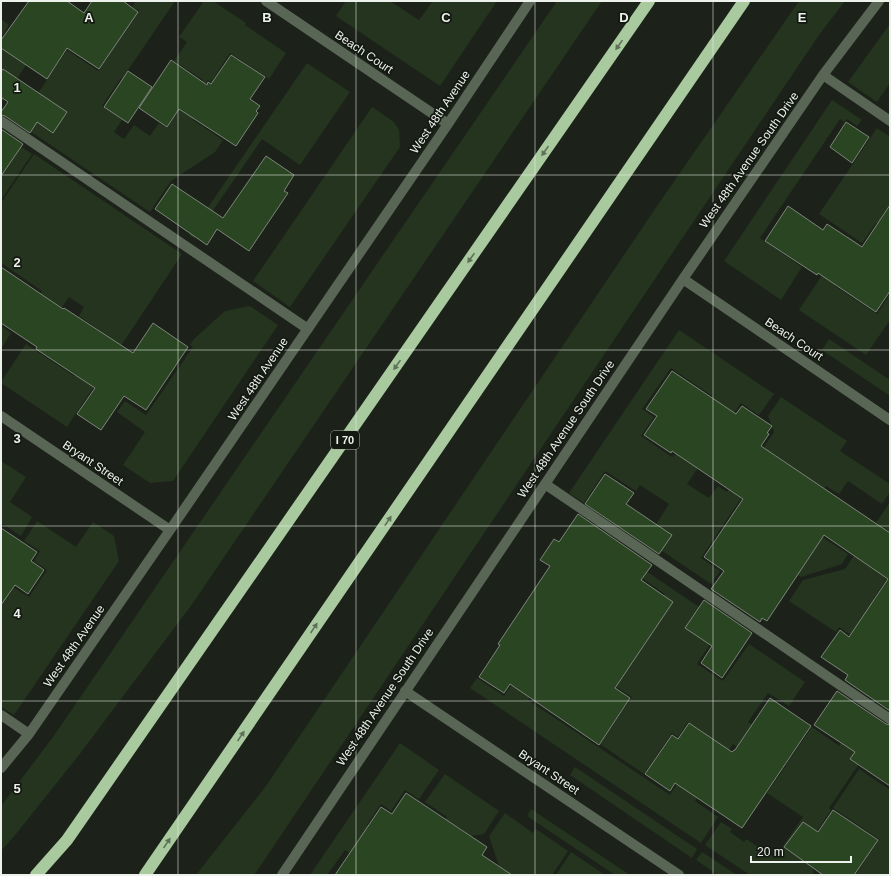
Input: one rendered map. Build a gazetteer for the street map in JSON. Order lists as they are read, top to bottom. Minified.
{"streets":{"highway":["I 70"],"street":["Beach Court","West 48th Avenue","West 48th Avenue South Drive","Bryant Street"]},"crossings":[["Beach Court","West 48th Avenue"],["Beach Court","West 48th Avenue South Drive"],["West 48th Avenue","Bryant Street"],["West 48th Avenue South Drive","Bryant Street"]],"scale_bar":"20 m","grid":{"columns":["A","B","C","D","E"],"rows":["1","2","3","4","5"]}}
